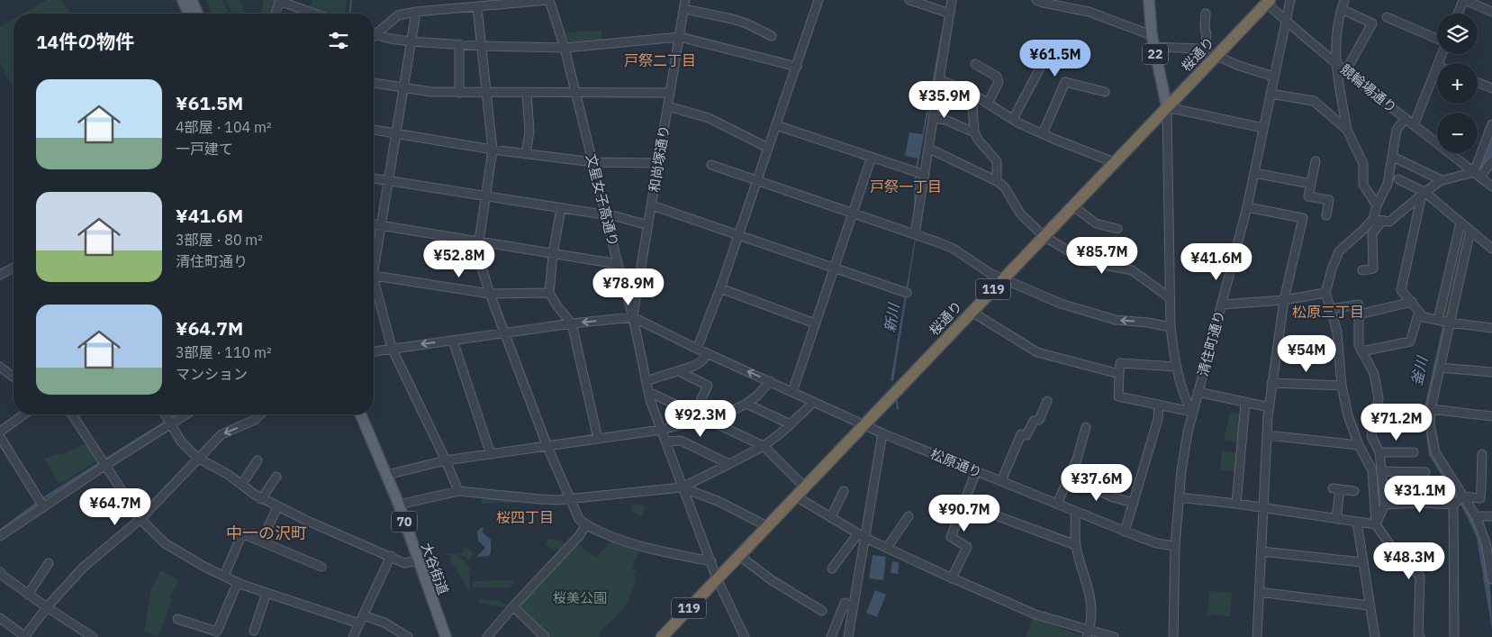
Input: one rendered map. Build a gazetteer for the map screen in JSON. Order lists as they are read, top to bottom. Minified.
{"streets":{"highway":["桜通り","119"],"main road":["22","70","大谷街道"],"street":["競輪場通り","和尚塚通り","文星女子高通り","清住町通り","松原通り"]},"crossings":[["22","桜通り"],["桜通り","競輪場通り"],["桜通り","文星女子高通り"],["桜通り","松原通り"],["競輪場通り","清住町通り"],["和尚塚通り","文星女子高通り"],["和尚塚通り","松原通り"],["文星女子高通り","松原通り"],["清住町通り","松原通り"]],"districts":["戸祭二丁目","戸祭一丁目","松原三丁目","桜四丁目","中一の沢町"],"water":["新川","釜川"],"parks":["桜美公園"],"page":{"map_buttons":["+","−"],"heading":"14件の物件","price":["¥61.5M","¥35.9M","¥85.7M","¥52.8M","¥41.6M","¥78.9M","¥54M","¥92.3M","¥71.2M","¥37.6M","¥31.1M","¥64.7M","¥90.7M","¥48.3M"],"list":[{"name":"¥61.5M","note":"4部屋 · 104 m² · 一戸建て"},{"name":"¥41.6M","note":"3部屋 · 80 m² · 清住町通り"},{"name":"¥64.7M","note":"3部屋 · 110 m² · マンション"}]}}
